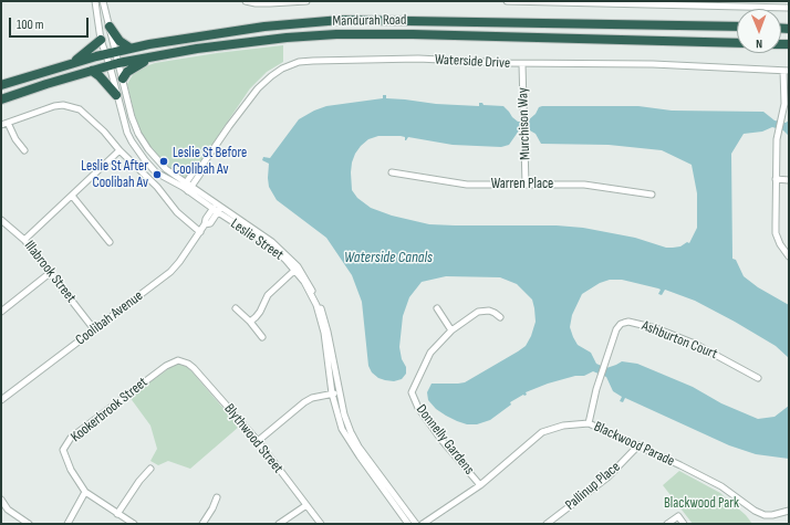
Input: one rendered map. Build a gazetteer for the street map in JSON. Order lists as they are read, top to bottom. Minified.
{"streets":{"highway":["Mandurah Road"],"street":["Waterside Drive","Murchison Way","Warren Place","Leslie Street","Illabrook Street","Coolibah Avenue","Ashburton Court","Kookerbrook Street","Blythwood Street","Donnelly Gardens","Blackwood Parade","Pallinup Place"]},"crossings":[["Mandurah Road","Leslie Street"],["Waterside Drive","Murchison Way"],["Waterside Drive","Leslie Street"],["Murchison Way","Warren Place"],["Leslie Street","Coolibah Avenue"],["Illabrook Street","Coolibah Avenue"],["Ashburton Court","Blackwood Parade"],["Kookerbrook Street","Blythwood Street"],["Donnelly Gardens","Blackwood Parade"],["Blackwood Parade","Pallinup Place"]],"water":["Waterside Canals"],"parks":["Blackwood Park"],"places":["Leslie St Before Coolibah Av","Leslie St After Coolibah Av"],"scale_bar":"100 m","north":"bottom"}
